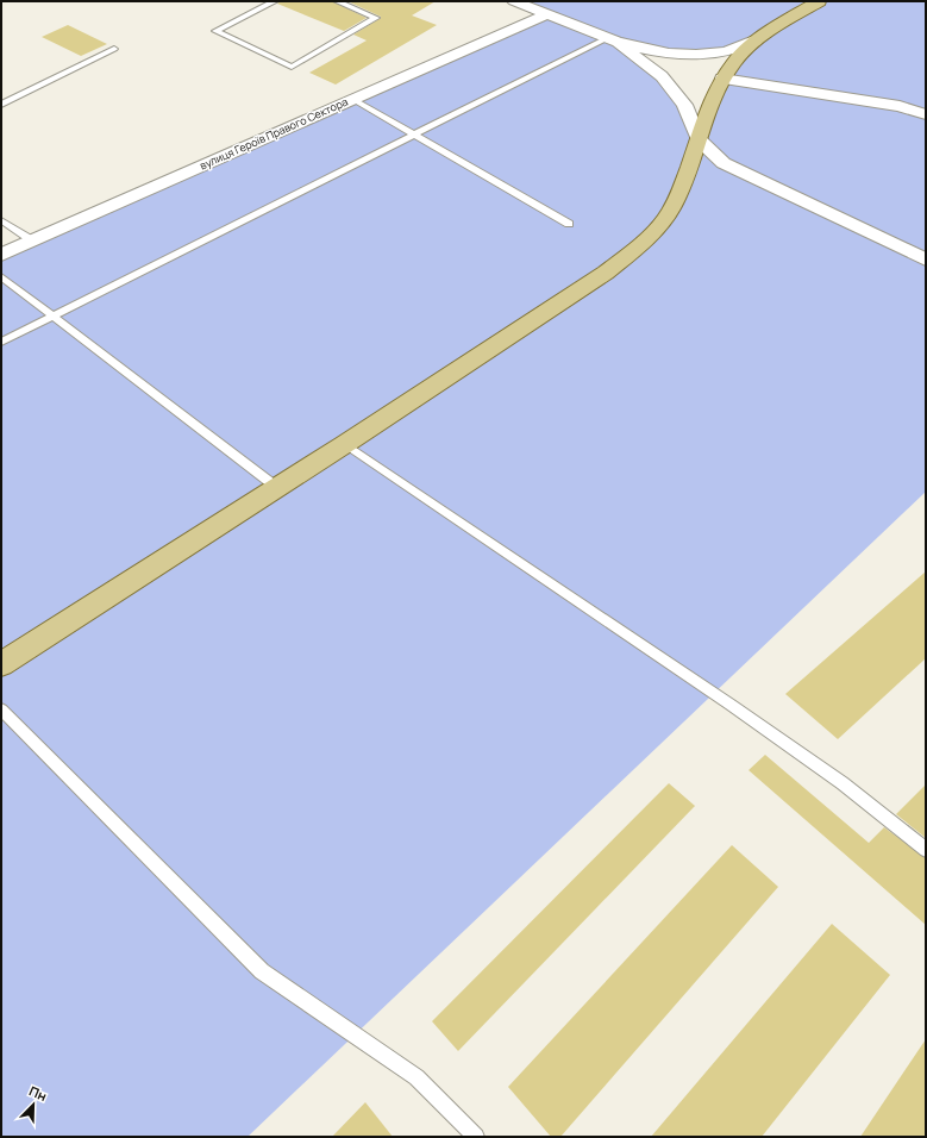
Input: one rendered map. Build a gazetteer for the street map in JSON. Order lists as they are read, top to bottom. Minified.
{"streets":{"street":["вулиця Героїв Правого Сектора"]},"north":"top right"}
